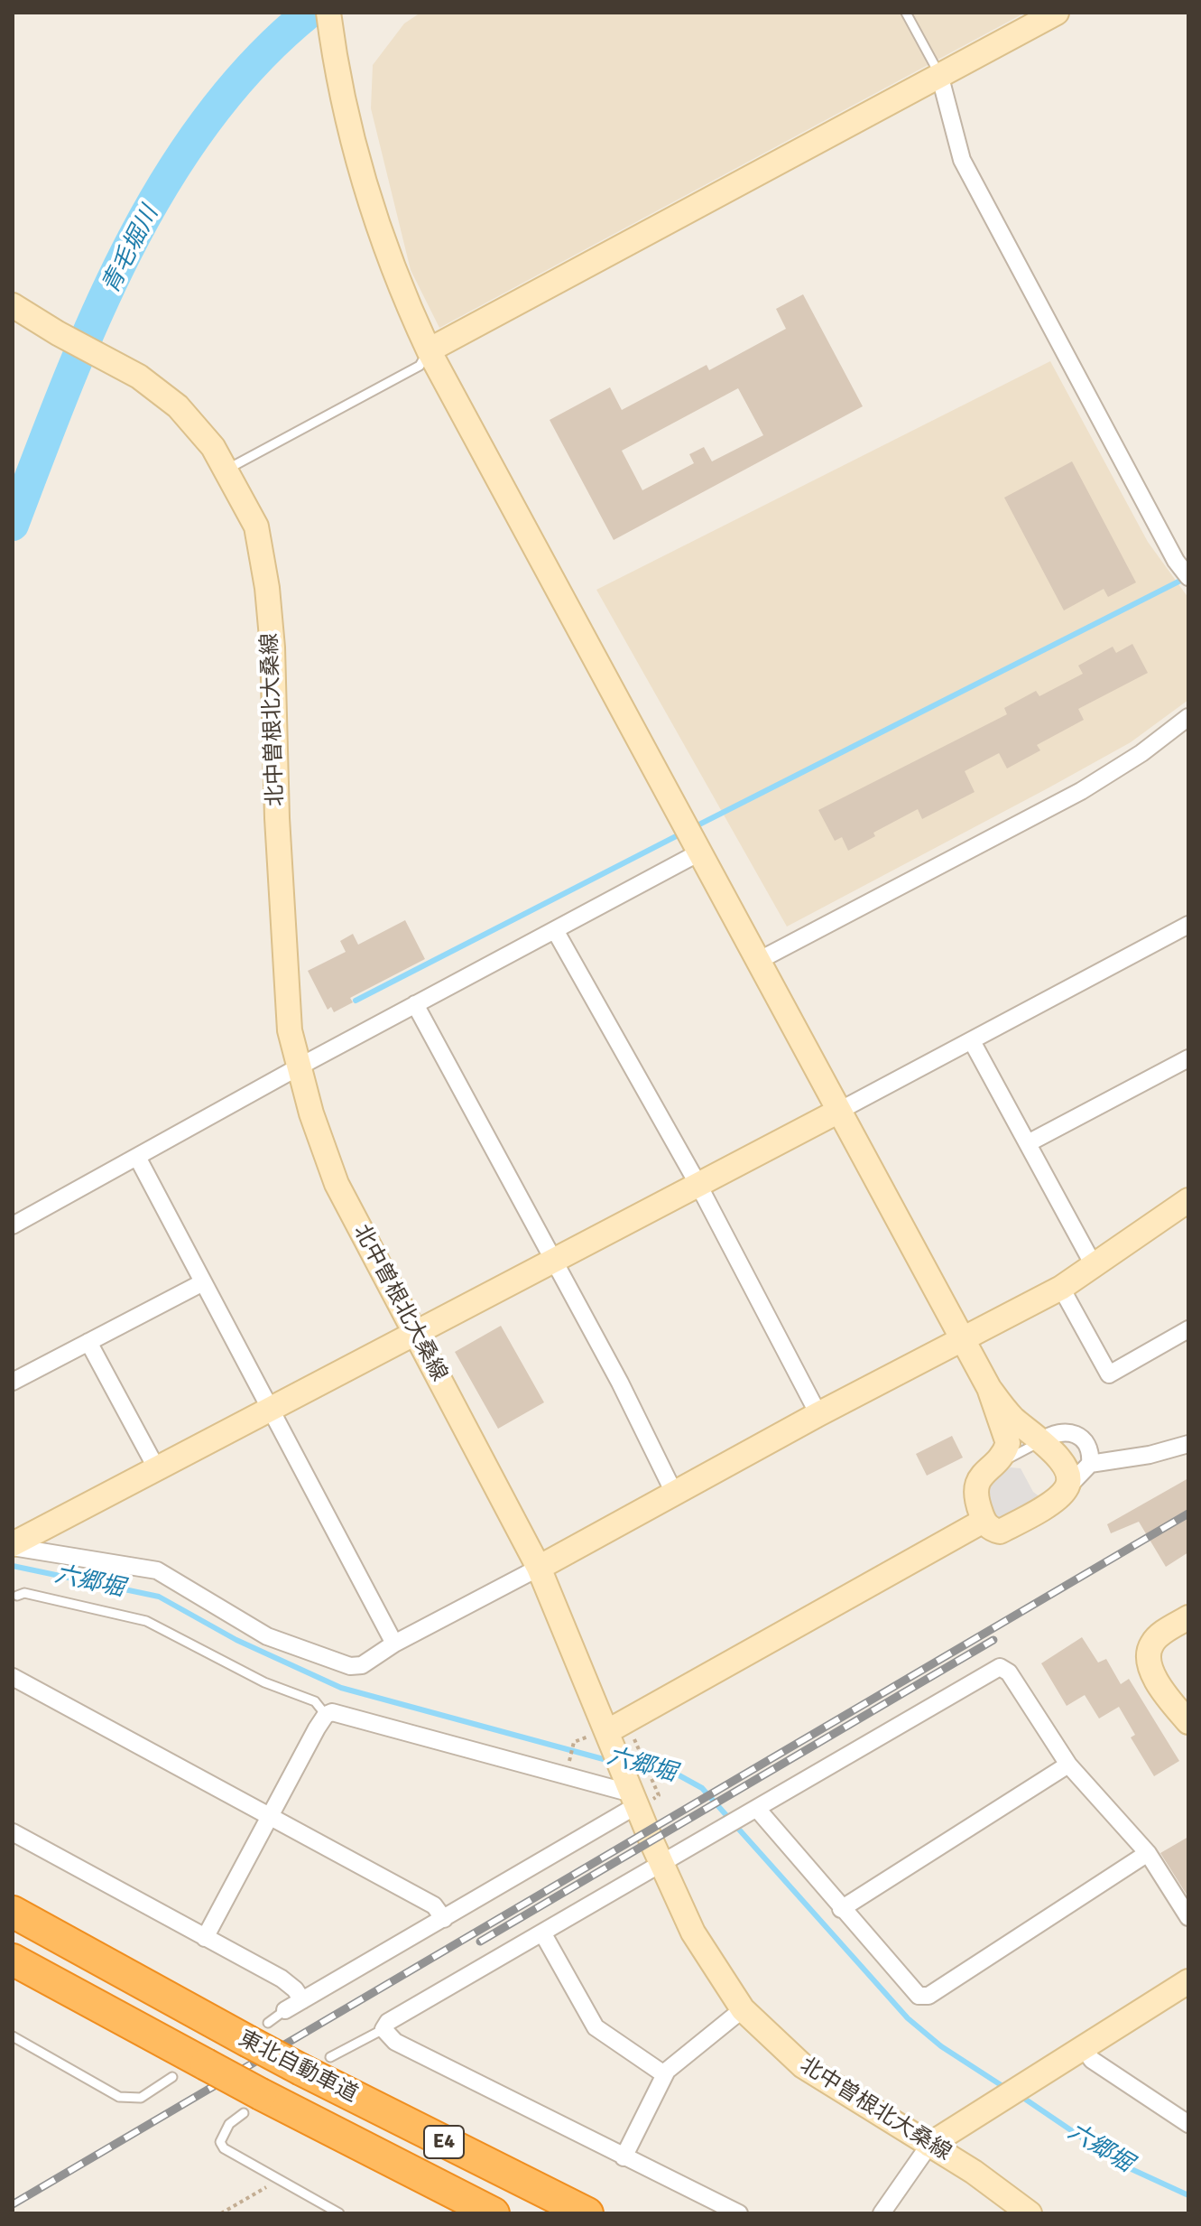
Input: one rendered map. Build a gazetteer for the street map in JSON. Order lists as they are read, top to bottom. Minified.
{"streets":{"highway":["東北自動車道","E4"],"street":["北中曽根北大桑線"]},"water":["青毛堀川","六郷堀"]}
